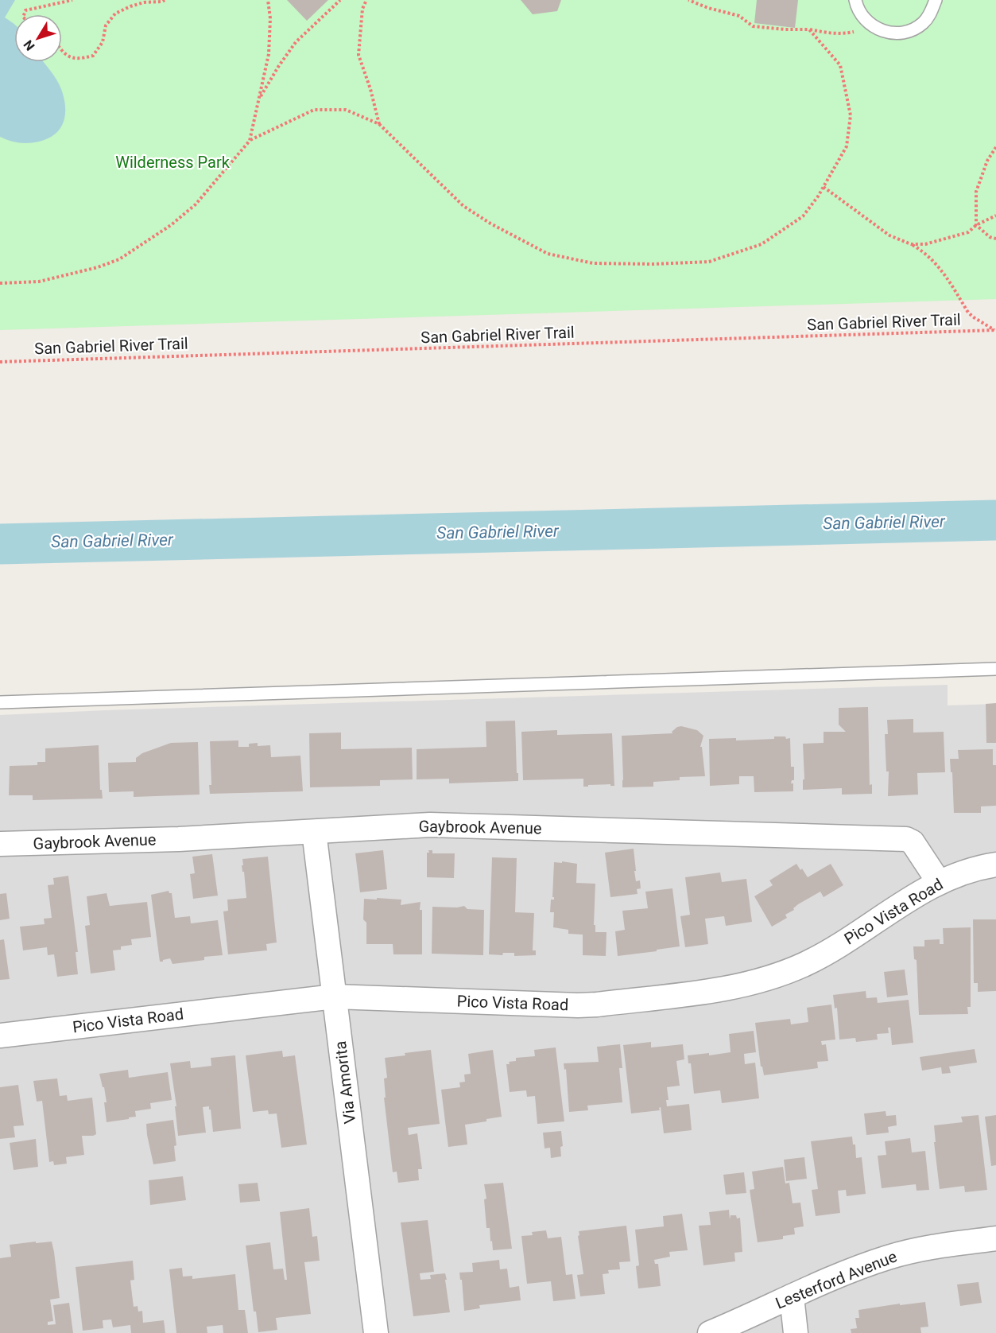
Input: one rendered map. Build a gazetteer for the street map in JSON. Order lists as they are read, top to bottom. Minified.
{"streets":{"street":["Gaybrook Avenue","Pico Vista Road","Via Amorita","Lesterford Avenue"],"path":["San Gabriel River Trail"]},"crossings":[["Gaybrook Avenue","Pico Vista Road"],["Gaybrook Avenue","Via Amorita"],["Pico Vista Road","Via Amorita"]],"water":["San Gabriel River"],"parks":["Wilderness Park"],"north":"bottom left"}
